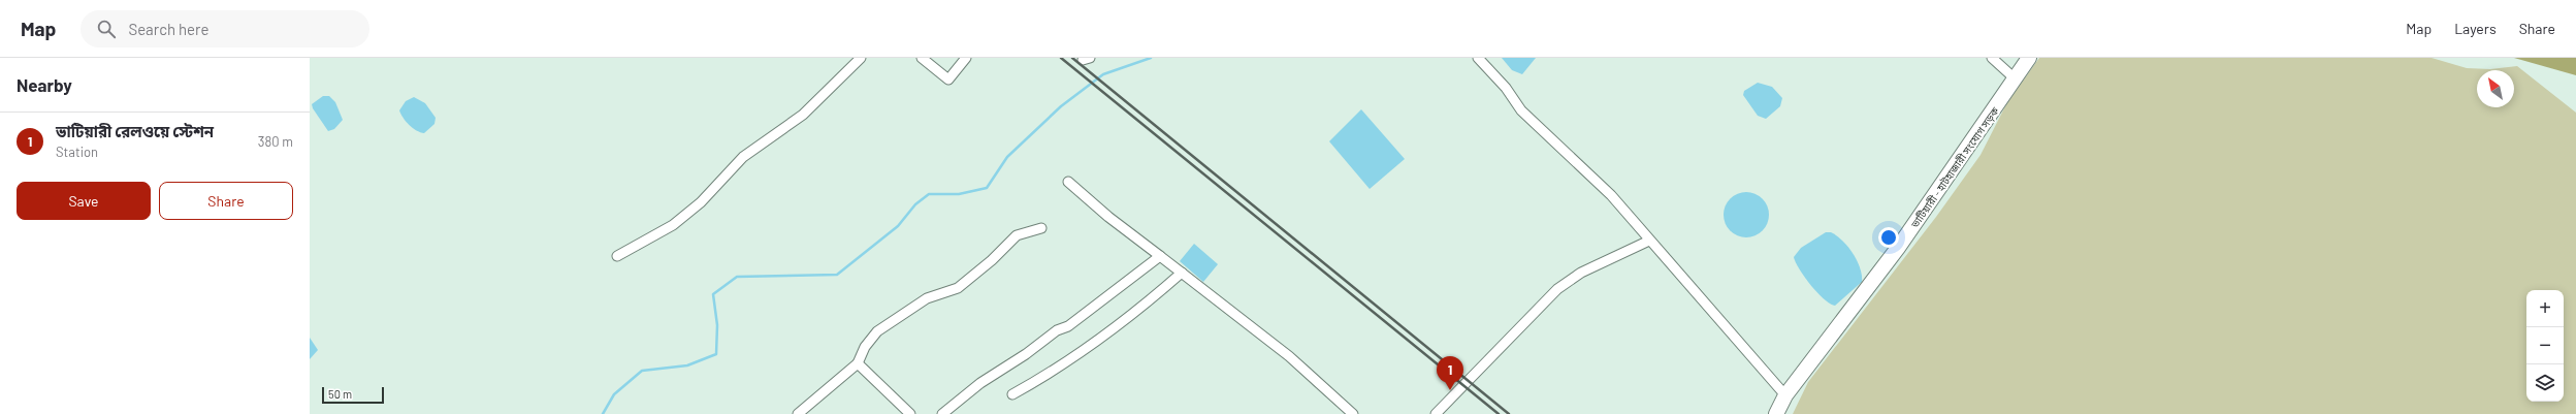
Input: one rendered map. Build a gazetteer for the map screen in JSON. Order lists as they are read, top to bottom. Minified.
{"streets":{"main road":["ভাটিয়ারী - হাটহাজারী সংযোগ সড়ক"]},"scale_bar":"50 m","north":"top left","page":{"header":"Map","search":"Search here","nav":["Map","Layers","Share"],"heading":"Nearby","list":[{"mark":"1","name":"ভাটিয়ারী রেলওয়ে স্টেশন","note":"Station","value":"380 m"}],"buttons":["Save","Share"],"map_buttons":["+","−"],"pins":"1","scale":"50 m"}}
